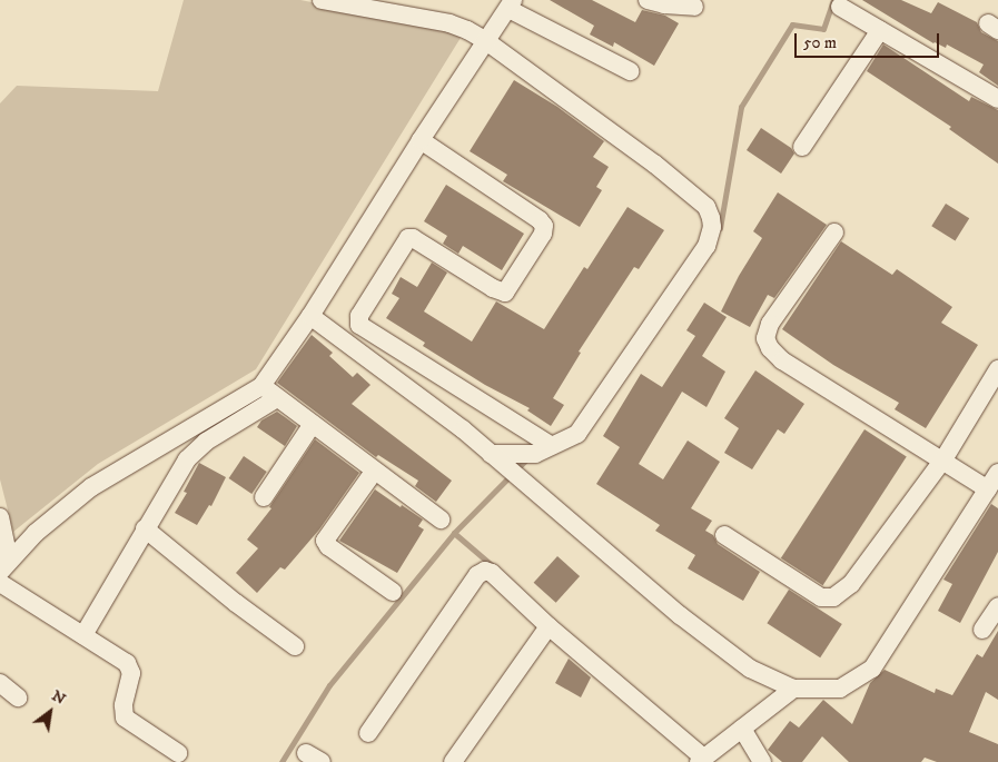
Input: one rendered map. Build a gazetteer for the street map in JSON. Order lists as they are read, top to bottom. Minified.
{"scale_bar":"50 m","north":"top right"}
